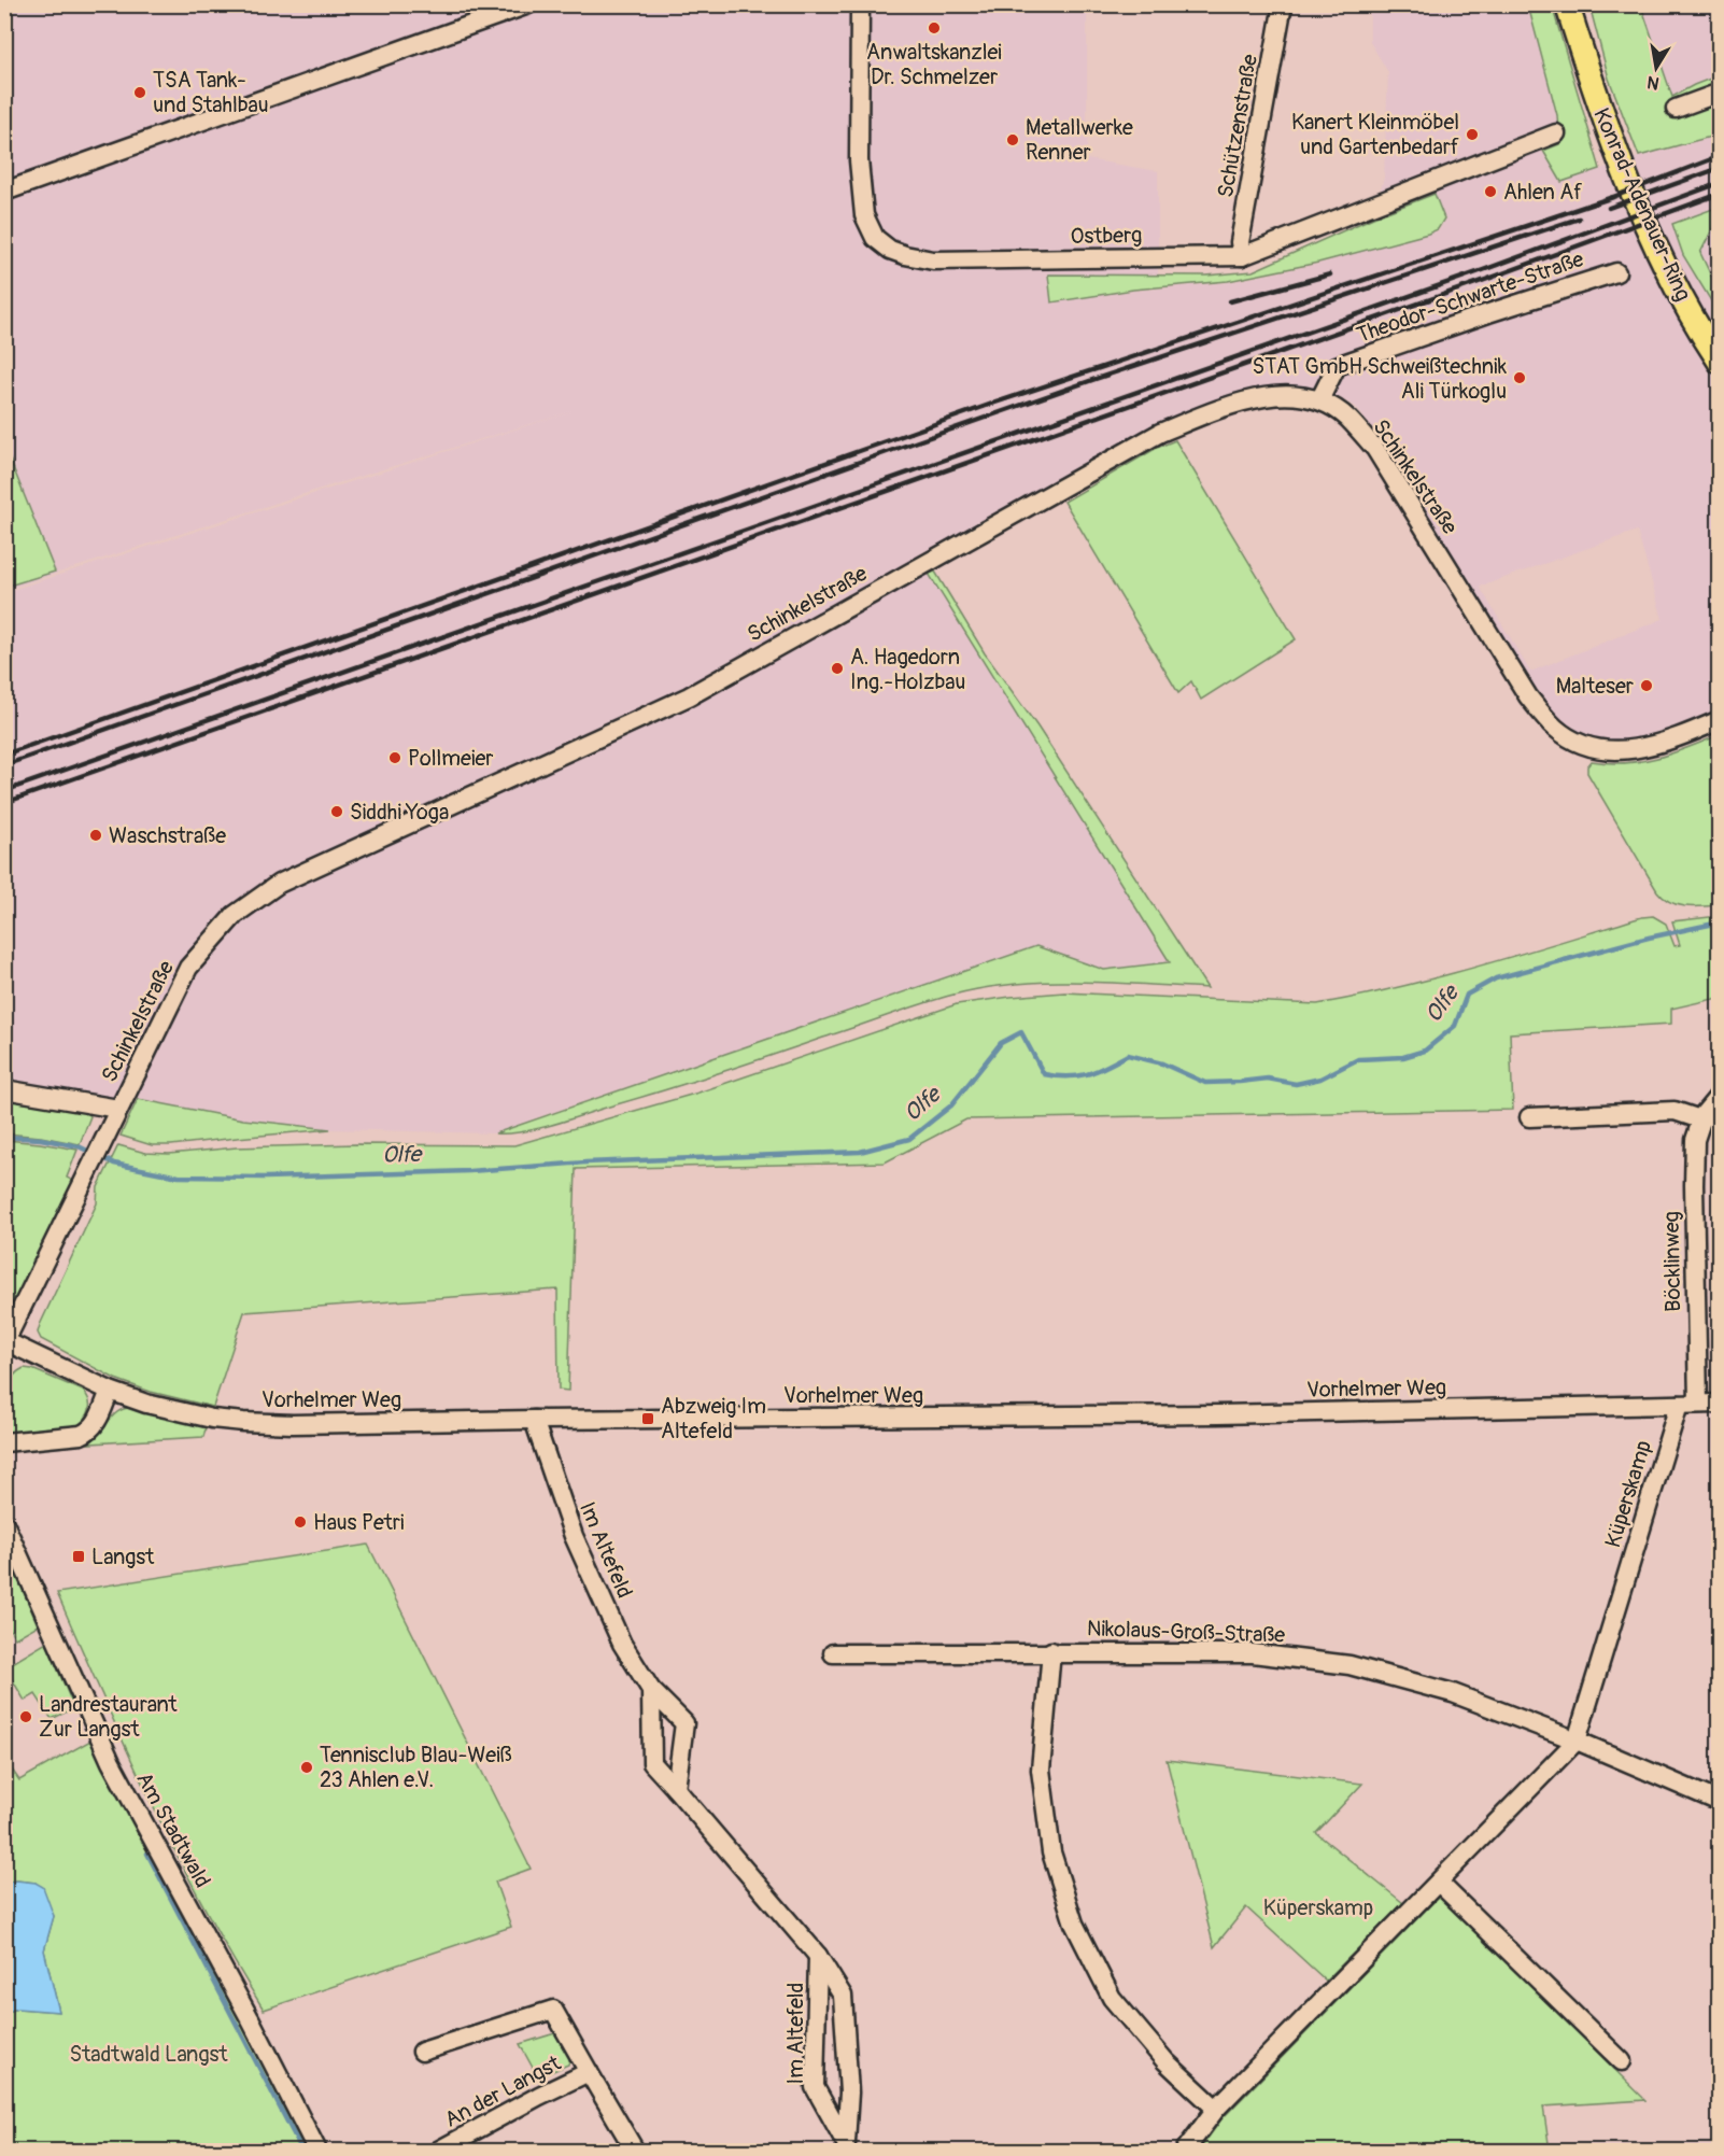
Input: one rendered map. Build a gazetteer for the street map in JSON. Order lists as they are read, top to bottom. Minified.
{"streets":{"main road":["Konrad-Adenauer-Ring"],"street":["Schützenstraße","Ostberg","Theodor-Schwarte-Straße","Schinkelstraße","Böcklinweg","Vorhelmer Weg","Küperskamp","Im Altefeld","Nikolaus-Groß-Straße","Am Stadtwald","An der Langst"]},"crossings":[["Schützenstraße","Ostberg"],["Theodor-Schwarte-Straße","Schinkelstraße"],["Schinkelstraße","Vorhelmer Weg"],["Böcklinweg","Vorhelmer Weg"],["Vorhelmer Weg","Küperskamp"],["Vorhelmer Weg","Im Altefeld"],["Küperskamp","Nikolaus-Groß-Straße"]],"water":["Olfe"],"parks":["Küperskamp","Stadtwald Langst"],"places":{"other":["Anwaltskanzlei Dr. Schmelzer","TSA Tank- und Stahlbau","Kanert Kleinmöbel und Gartenbedarf","Metallwerke Renner","Ahlen Af","STAT GmbH Schweißtechnik Ali Türkoglu","A. Hagedorn Ing.-Holzbau","Malteser","Pollmeier","Siddhi Yoga","Waschstraße","Haus Petri","Landrestaurant Zur Langst","Tennisclub Blau-Weiß 23 Ahlen e.V."],"transit":["Abzweig Im Altefeld","Langst"]},"north":"bottom"}
